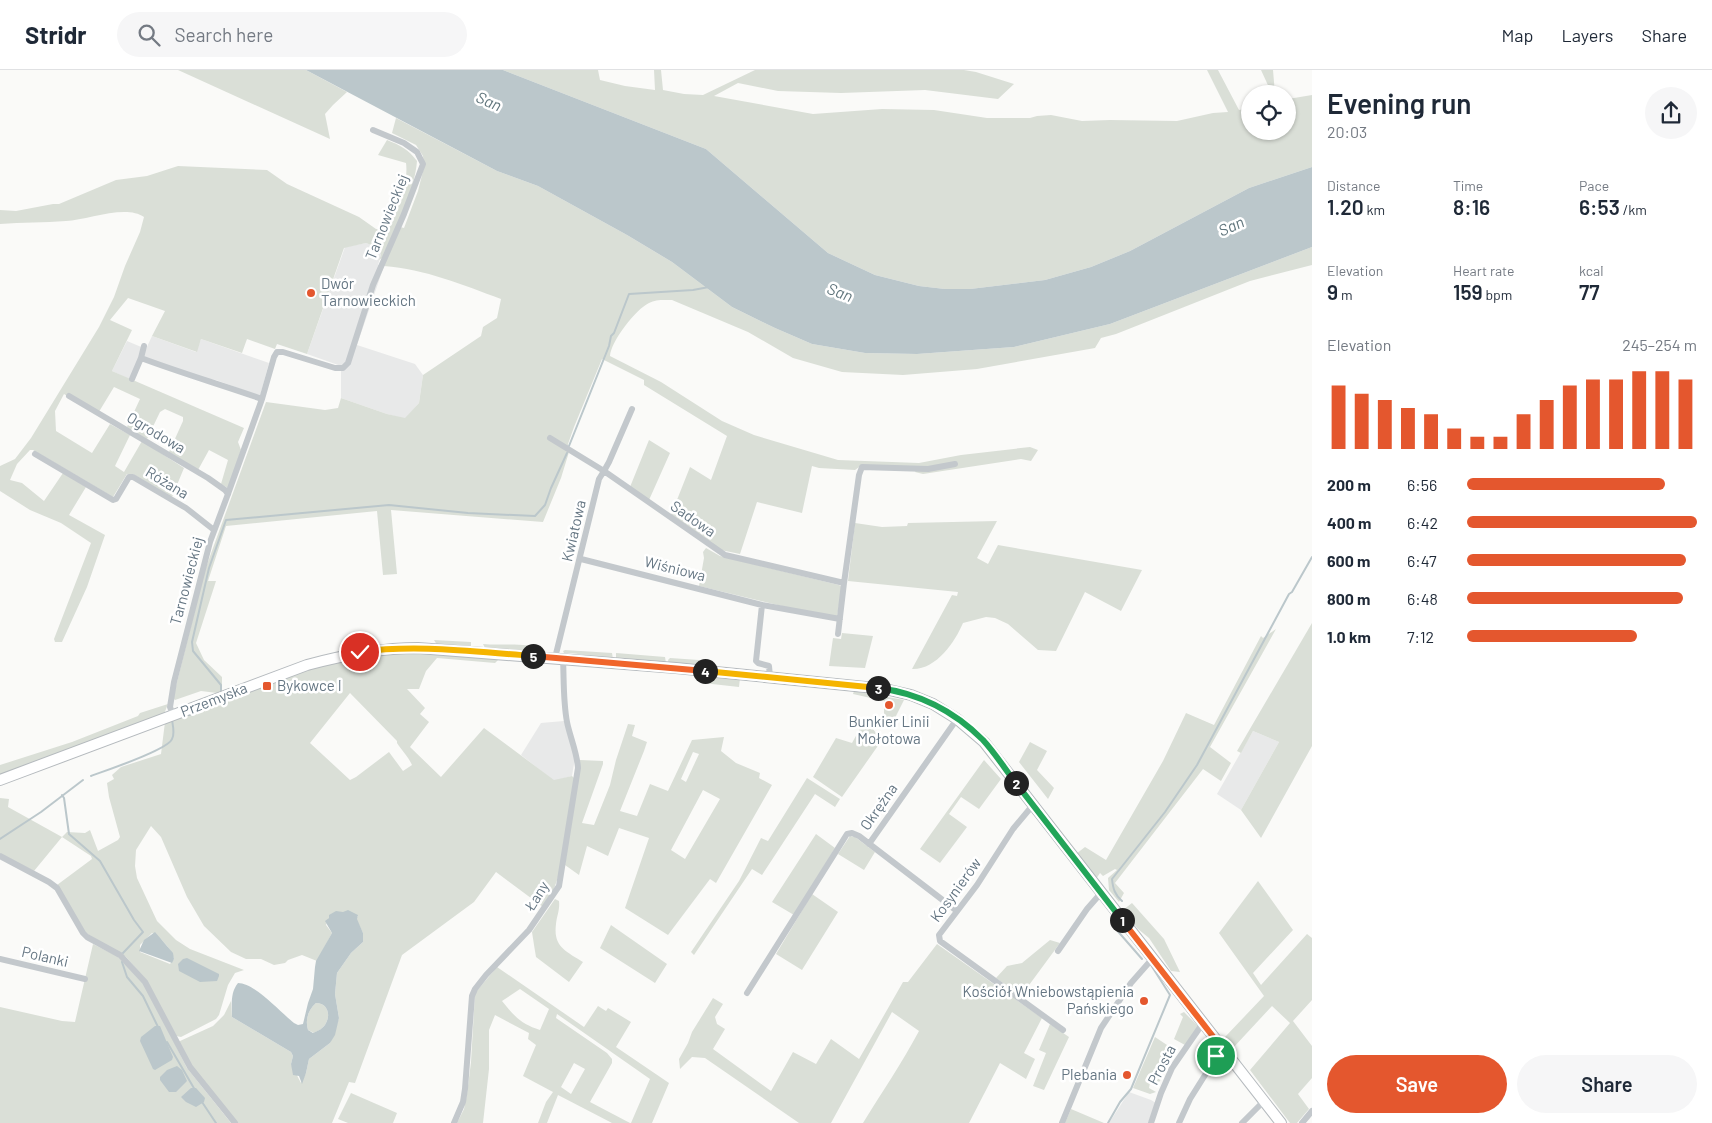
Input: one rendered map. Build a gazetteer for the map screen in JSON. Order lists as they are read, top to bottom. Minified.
{"streets":{"main road":["Przemyska"],"street":["Tarnowieckiej","Ogrodowa","Różana","Sadowa","Kwiatowa","Wiśniowa","Okrężna","Kosynierów","Łany","Polanki","Prosta"]},"crossings":[["Tarnowieckiej","Ogrodowa"],["Tarnowieckiej","Różana"],["Tarnowieckiej","Przemyska"],["Sadowa","Kwiatowa"],["Kwiatowa","Wiśniowa"],["Kwiatowa","Przemyska"],["Kwiatowa","Łany"],["Przemyska","Okrężna"],["Przemyska","Kosynierów"],["Przemyska","Łany"],["Przemyska","Prosta"],["Okrężna","Kosynierów"]],"water":["San"],"places":{"other":["Dwór Tarnowieckich","Bunkier Linii Mołotowa","Kościół Wniebowstąpienia Pańskiego","Plebania"],"transit":["Bykowce I"]},"page":{"header":"Stridr","search":"Search here","nav":["Map","Layers","Share"],"heading":["Evening run","20:03"],"stats":[["Distance","1.20 km"],["Time","8:16"],["Pace","6:53 /km"],["Elevation","9 m"],["Heart rate","159 bpm"],["kcal","77"]],"chart":["Elevation","245–254 m"],"list":[{"name":"200 m","note":"6:56"},{"name":"400 m","note":"6:42"},{"name":"600 m","note":"6:47"},{"name":"800 m","note":"6:48"},{"name":"1.0 km","note":"7:12"}],"pins":["5","4","3","2","1"],"buttons":["Save","Share"]}}
